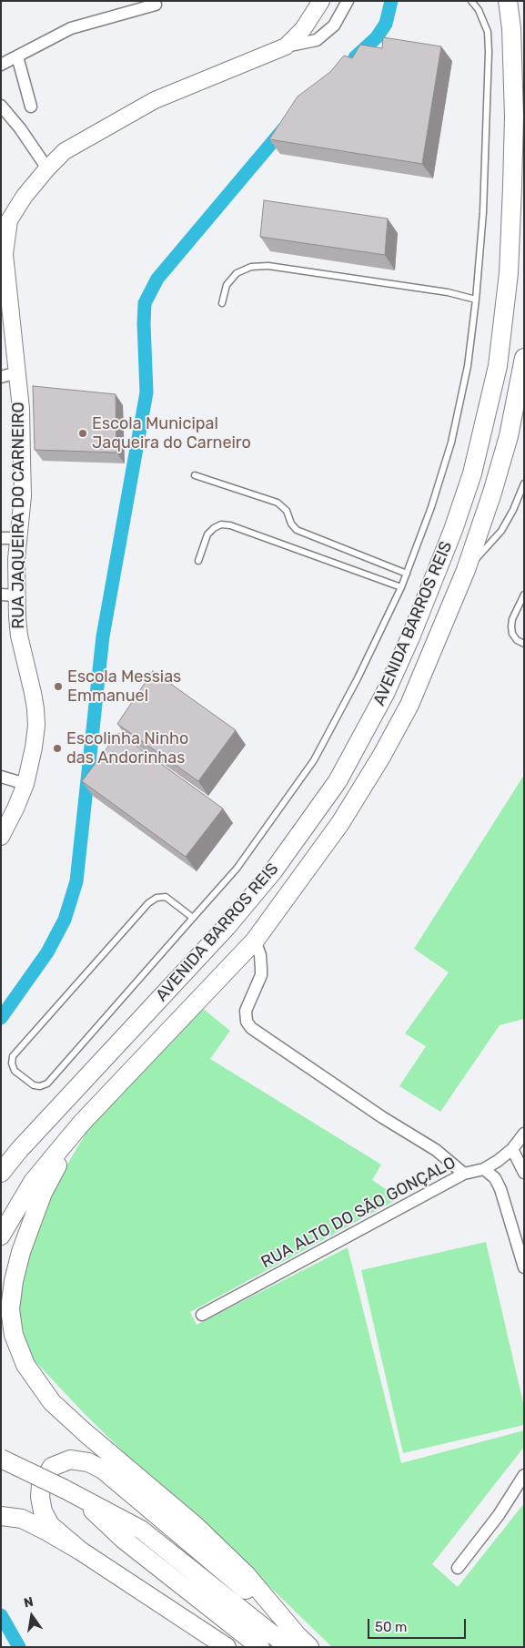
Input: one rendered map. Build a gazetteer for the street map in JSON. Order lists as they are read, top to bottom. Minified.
{"streets":{"main road":["AVENIDA BARROS REIS"],"street":["RUA JAQUEIRA DO CARNEIRO","RUA ALTO DO SÃO GONÇALO"]},"places":["Escola Municipal Jaqueira do Carneiro","Escola Messias Emmanuel","Escolinha Ninho das Andorinhas"],"scale_bar":"50 m","north":"top"}
